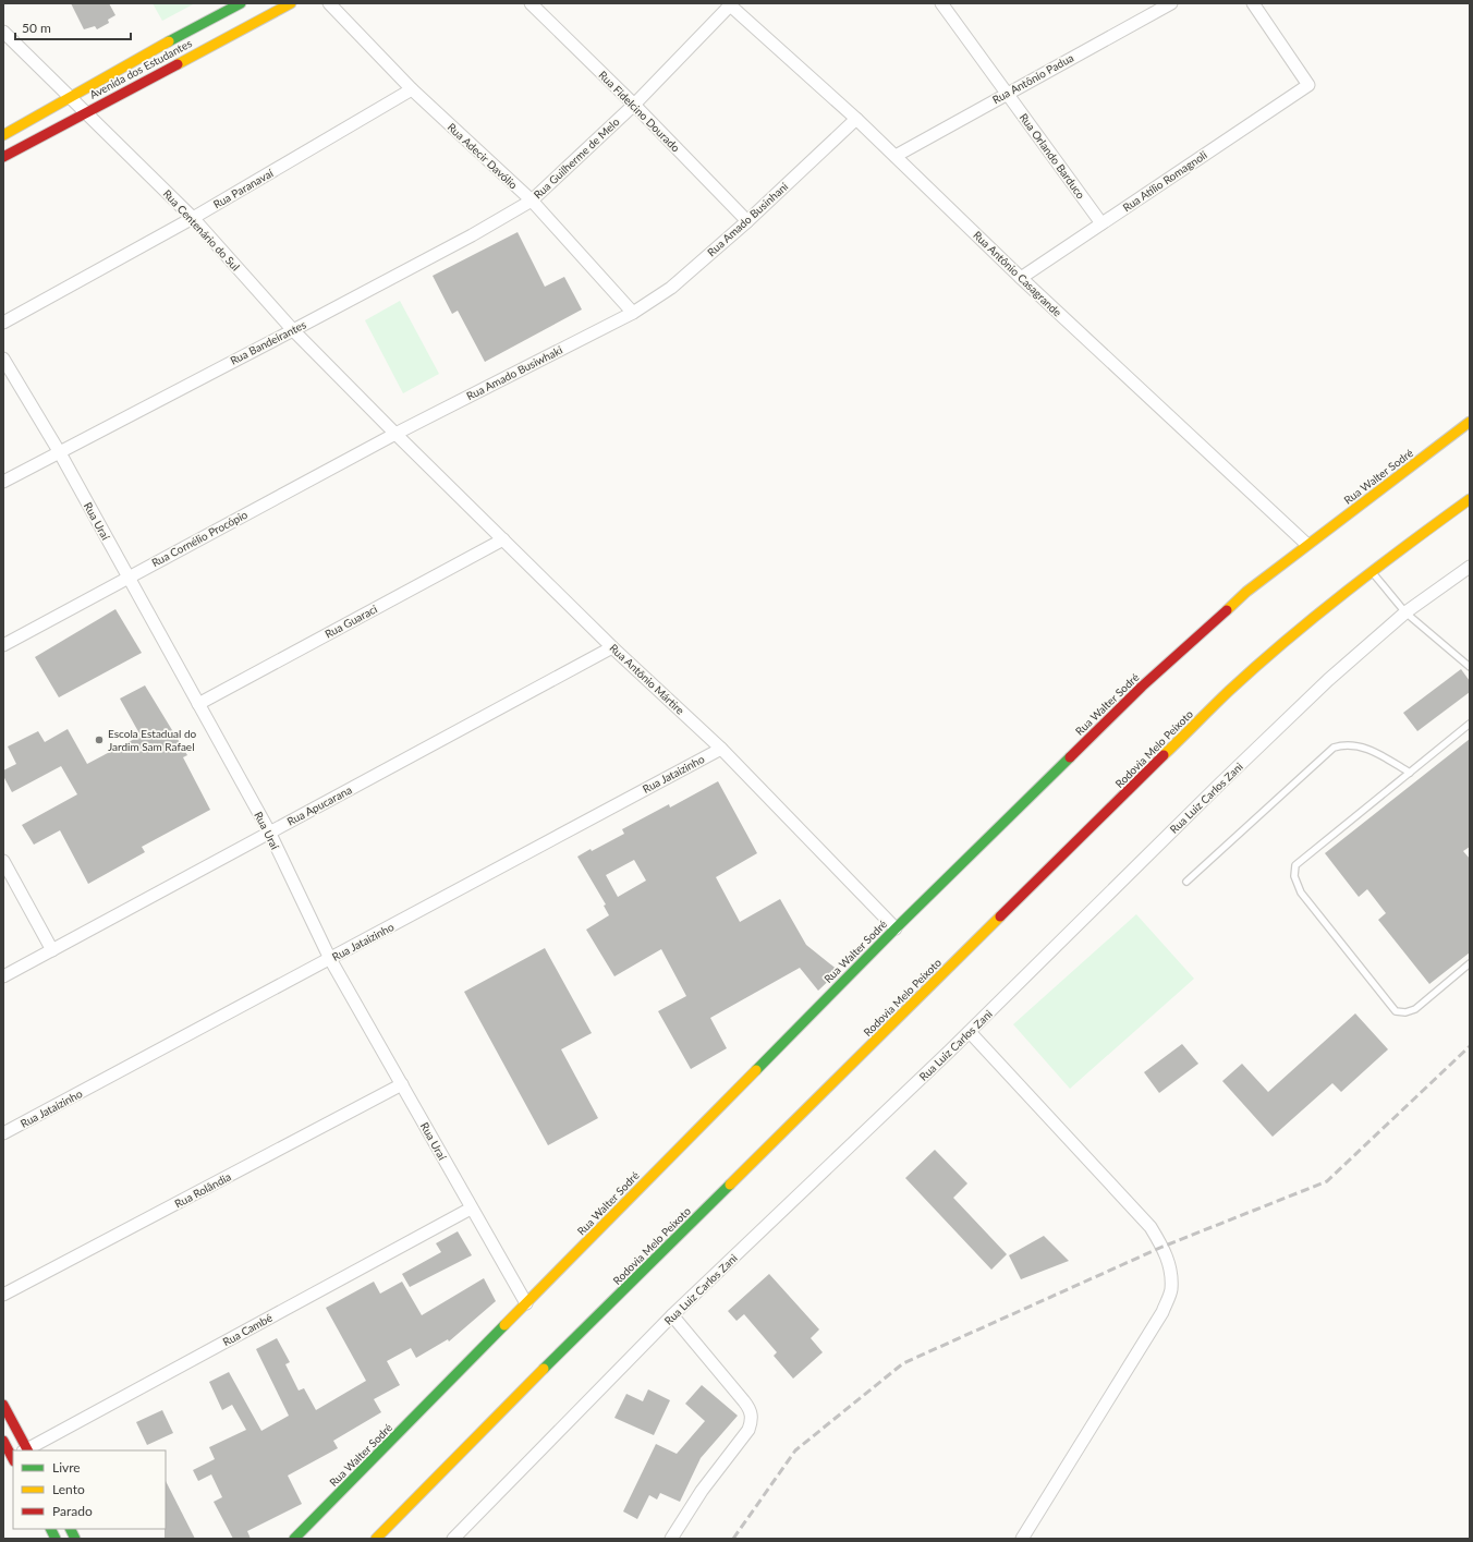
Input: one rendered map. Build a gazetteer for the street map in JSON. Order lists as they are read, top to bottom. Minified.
{"streets":{"street":["Avenida dos Estudantes","Rua Antônio Padua","Rua Fidelcino Dourado","Rua Adecir Davólio","Rua Orlando Barduco","Rua Guilherme de Melo","Rua Atílio Romagnoli","Rua Paranavaí","Rua Amado Businhani","Rua Centenário do Sul","Rua Antônio Casagrande","Rua Bandeirantes","Rua Amado Busiwhaki","Rua Walter Sodré","Rua Uraí","Rua Cornélio Procópio","Rua Guaraci","Rua Antônio Mártire","Rodovia Melo Peixoto","Rua Jataizinho","Rua Luiz Carlos Zani","Rua Apucarana","Rua Rolândia","Rua Cambé"]},"crossings":[["Avenida dos Estudantes","Rua Centenário do Sul"],["Rua Antônio Padua","Rua Orlando Barduco"],["Rua Antônio Padua","Rua Antônio Casagrande"],["Rua Fidelcino Dourado","Rua Guilherme de Melo"],["Rua Fidelcino Dourado","Rua Amado Businhani"],["Rua Adecir Davólio","Rua Guilherme de Melo"],["Rua Adecir Davólio","Rua Paranavaí"],["Rua Adecir Davólio","Rua Amado Businhani"],["Rua Adecir Davólio","Rua Bandeirantes"],["Rua Adecir Davólio","Rua Amado Busiwhaki"],["Rua Orlando Barduco","Rua Atílio Romagnoli"],["Rua Guilherme de Melo","Rua Antônio Casagrande"],["Rua Guilherme de Melo","Rua Bandeirantes"],["Rua Atílio Romagnoli","Rua Antônio Casagrande"],["Rua Paranavaí","Rua Centenário do Sul"],["Rua Amado Businhani","Rua Antônio Casagrande"],["Rua Amado Businhani","Rua Amado Busiwhaki"],["Rua Centenário do Sul","Rua Bandeirantes"],["Rua Centenário do Sul","Rua Amado Busiwhaki"],["Rua Centenário do Sul","Rua Cornélio Procópio"],["Rua Centenário do Sul","Rua Antônio Mártire"],["Rua Antônio Casagrande","Rua Walter Sodré"],["Rua Bandeirantes","Rua Uraí"],["Rua Amado Busiwhaki","Rua Cornélio Procópio"],["Rua Amado Busiwhaki","Rua Antônio Mártire"],["Rua Walter Sodré","Rua Uraí"],["Rua Walter Sodré","Rua Antônio Mártire"],["Rua Uraí","Rua Cornélio Procópio"],["Rua Uraí","Rua Guaraci"],["Rua Uraí","Rua Jataizinho"],["Rua Uraí","Rua Apucarana"],["Rua Uraí","Rua Rolândia"],["Rua Uraí","Rua Cambé"],["Rua Cornélio Procópio","Rua Antônio Mártire"],["Rua Guaraci","Rua Antônio Mártire"],["Rua Antônio Mártire","Rua Jataizinho"],["Rua Antônio Mártire","Rua Apucarana"]],"places":["Escola Estadual do Jardim Sam Rafael"],"legend":["Livre","Lento","Parado"],"scale_bar":"50 m"}
